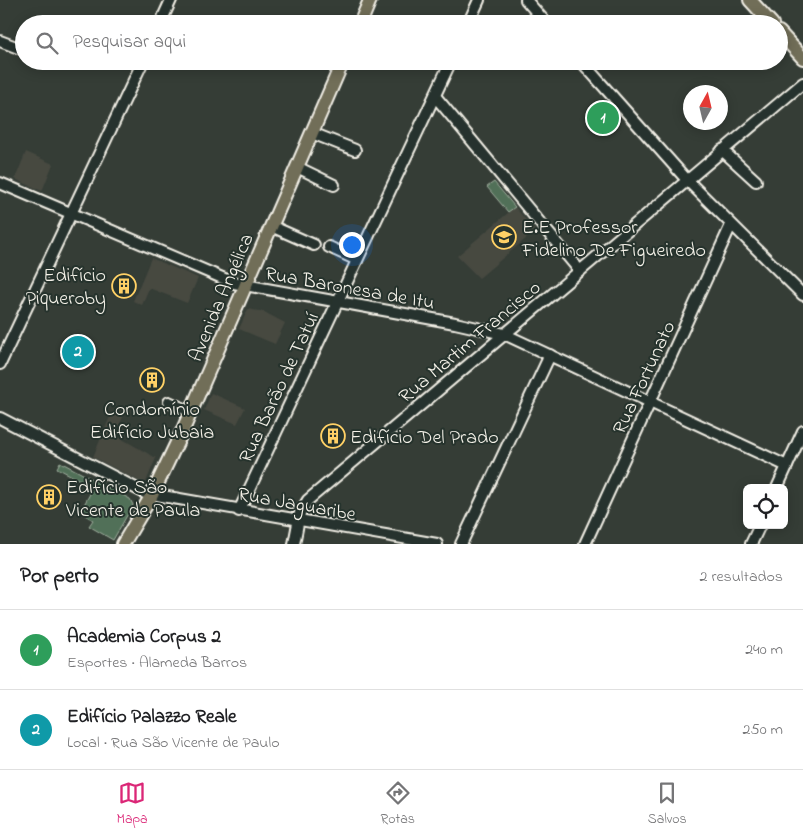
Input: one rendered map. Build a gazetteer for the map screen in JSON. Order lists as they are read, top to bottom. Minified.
{"streets":{"main road":["Avenida Angélica"],"street":["Rua Baronesa de Itu","Rua Martim Francisco","Rua Fortunato","Rua Barão de Tatuí","Rua Jaguaribe"]},"crossings":[["Rua Baronesa de Itu","Avenida Angélica"],["Rua Baronesa de Itu","Rua Martim Francisco"],["Rua Baronesa de Itu","Rua Fortunato"],["Rua Baronesa de Itu","Rua Barão de Tatuí"],["Avenida Angélica","Rua Jaguaribe"],["Rua Martim Francisco","Rua Jaguaribe"],["Rua Barão de Tatuí","Rua Jaguaribe"]],"places":{"school or university":["E.E Professor Fidelino De Figueiredo"],"building":["Edifício Piqueroby","Condomínio Edifício Jubaia","Edifício Del Prado","Edifício São Vicente de Paula"]},"north":"top","page":{"search":"Pesquisar aqui","pins":["1","2"],"heading":["Por perto","2 resultados"],"list":[{"mark":"1","name":"Academia Corpus 2","note":"Esportes · Alameda Barros","value":"240 m"},{"mark":"2","name":"Edifício Palazzo Reale","note":"Local · Rua São Vicente de Paulo","value":"250 m"}],"nav":["Mapa","Rotas","Salvos"]}}
